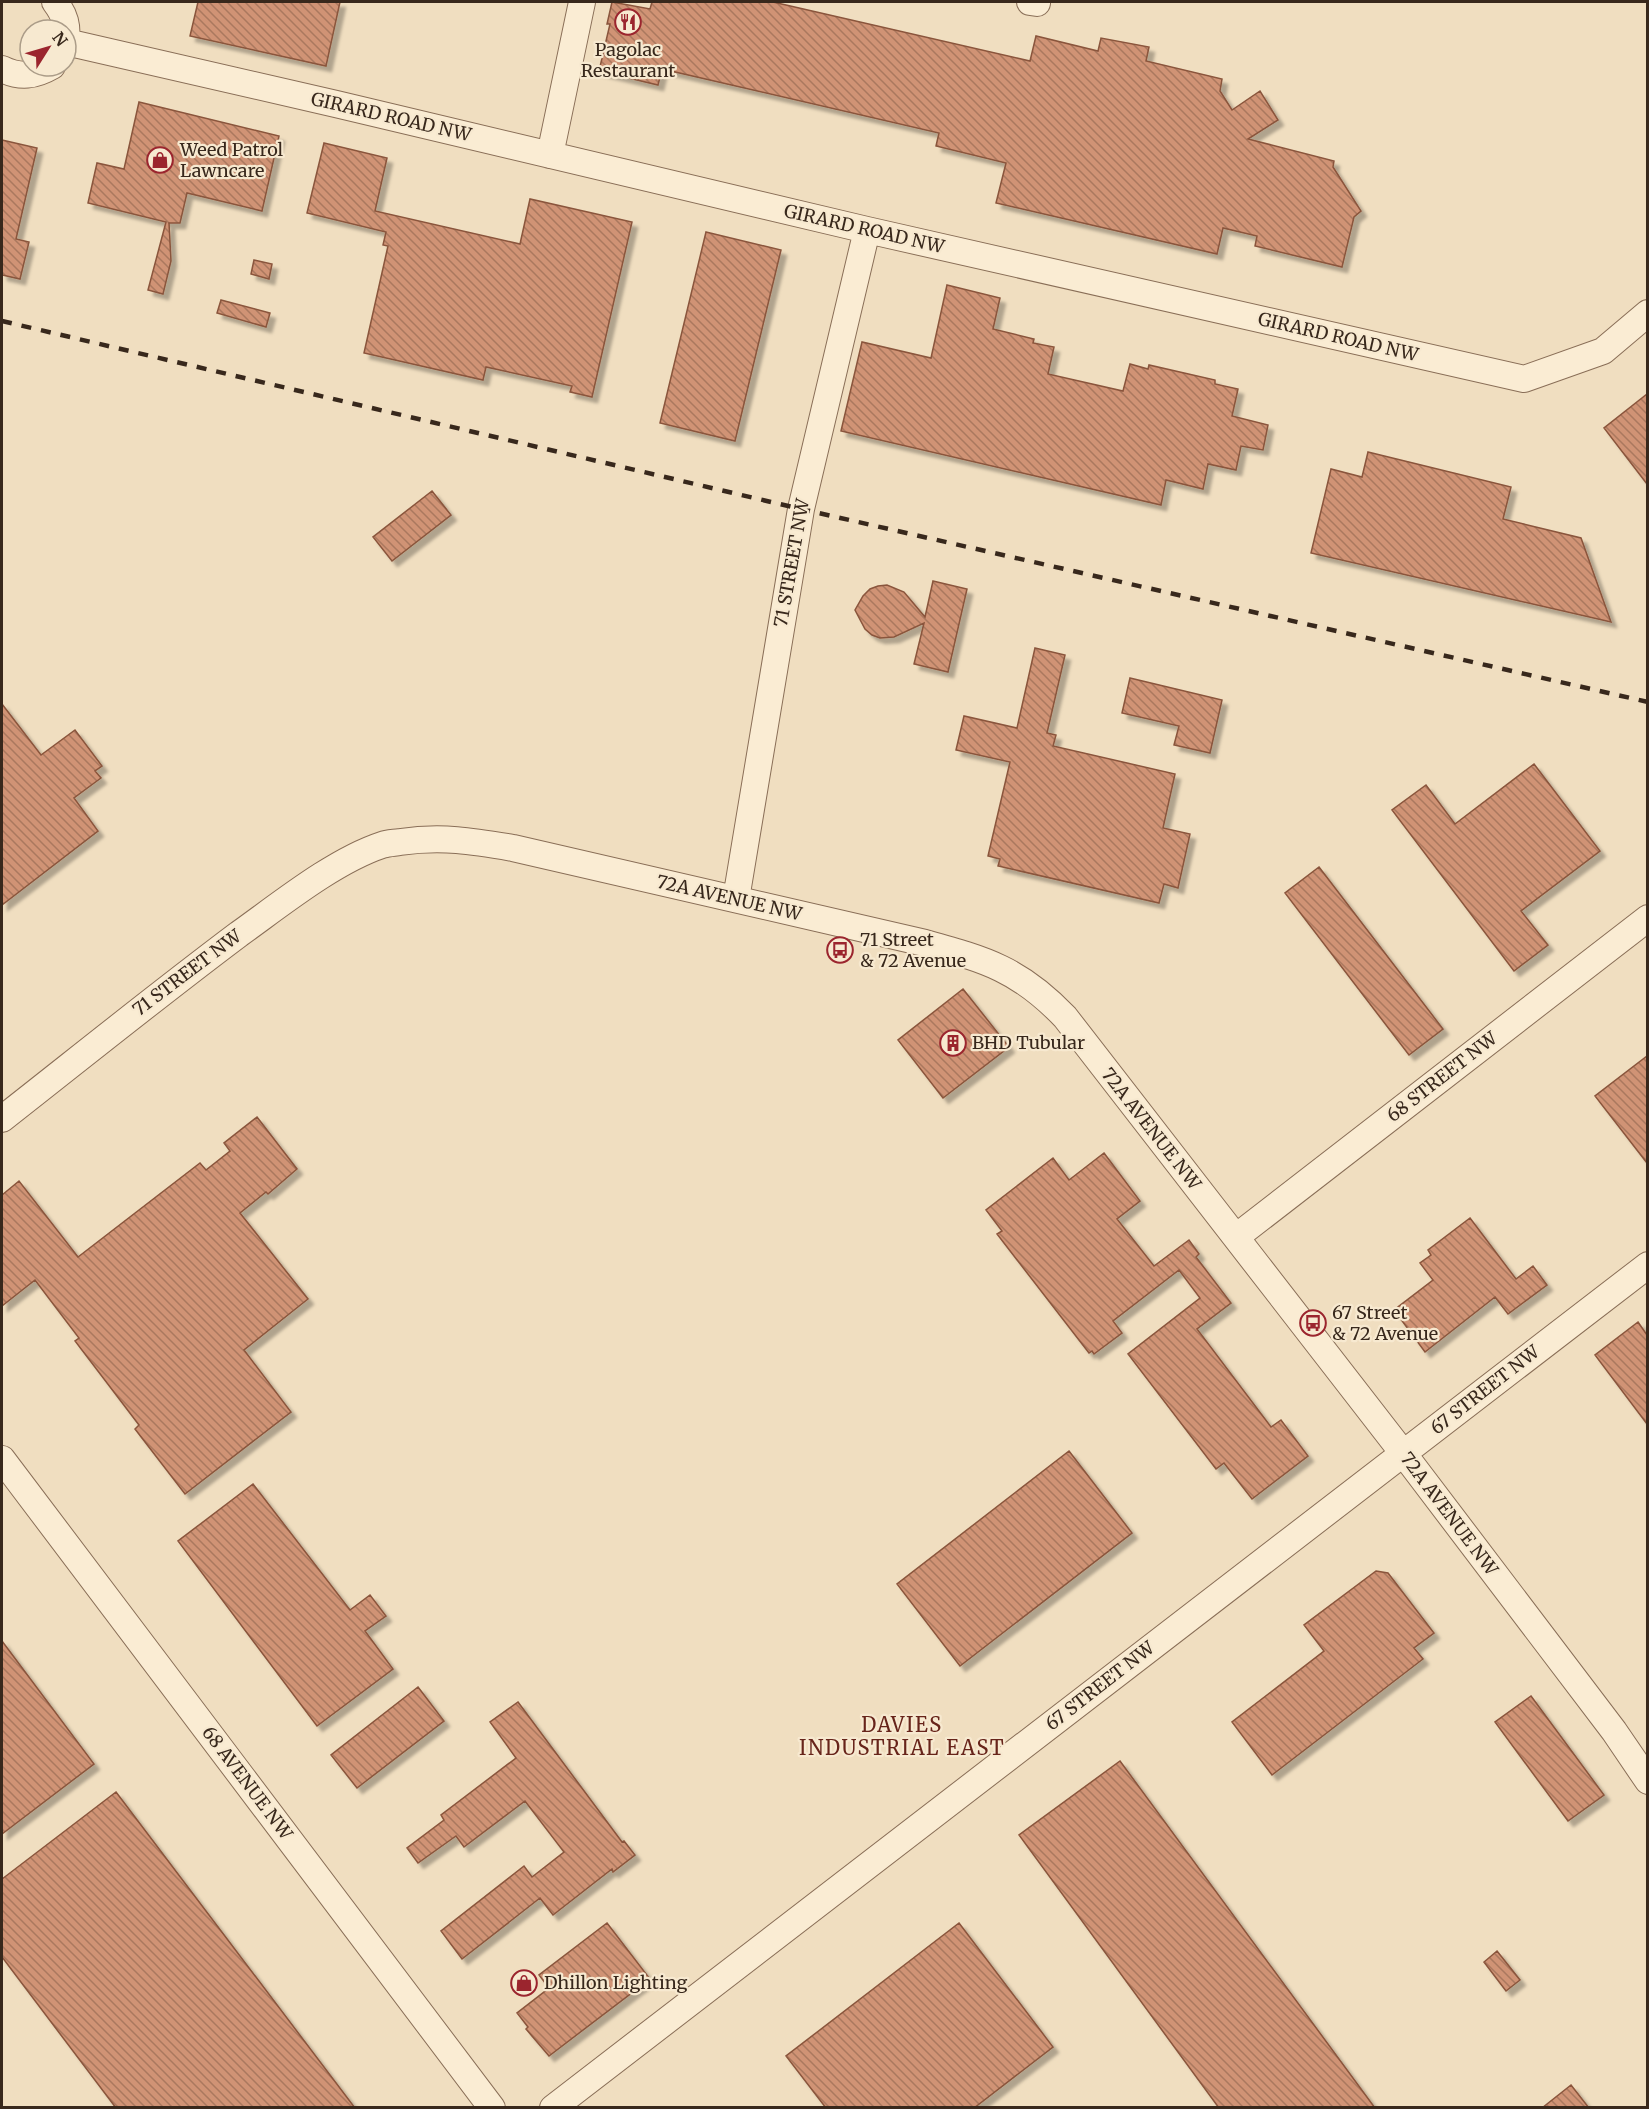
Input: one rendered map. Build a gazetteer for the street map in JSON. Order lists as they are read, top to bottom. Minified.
{"streets":{"street":["GIRARD ROAD NW","71 STREET NW","72A AVENUE NW","68 STREET NW","67 STREET NW","68 AVENUE NW"]},"crossings":[["GIRARD ROAD NW","71 STREET NW"],["71 STREET NW","72A AVENUE NW"],["72A AVENUE NW","68 STREET NW"],["72A AVENUE NW","67 STREET NW"]],"districts":["DAVIES INDUSTRIAL EAST"],"places":{"restaurant":["Pagolac Restaurant"],"shop":["Weed Patrol Lawncare","Dhillon Lighting"],"bus stop":["71 Street & 72 Avenue","67 Street & 72 Avenue"],"building":["BHD Tubular"]},"north":"top right"}
